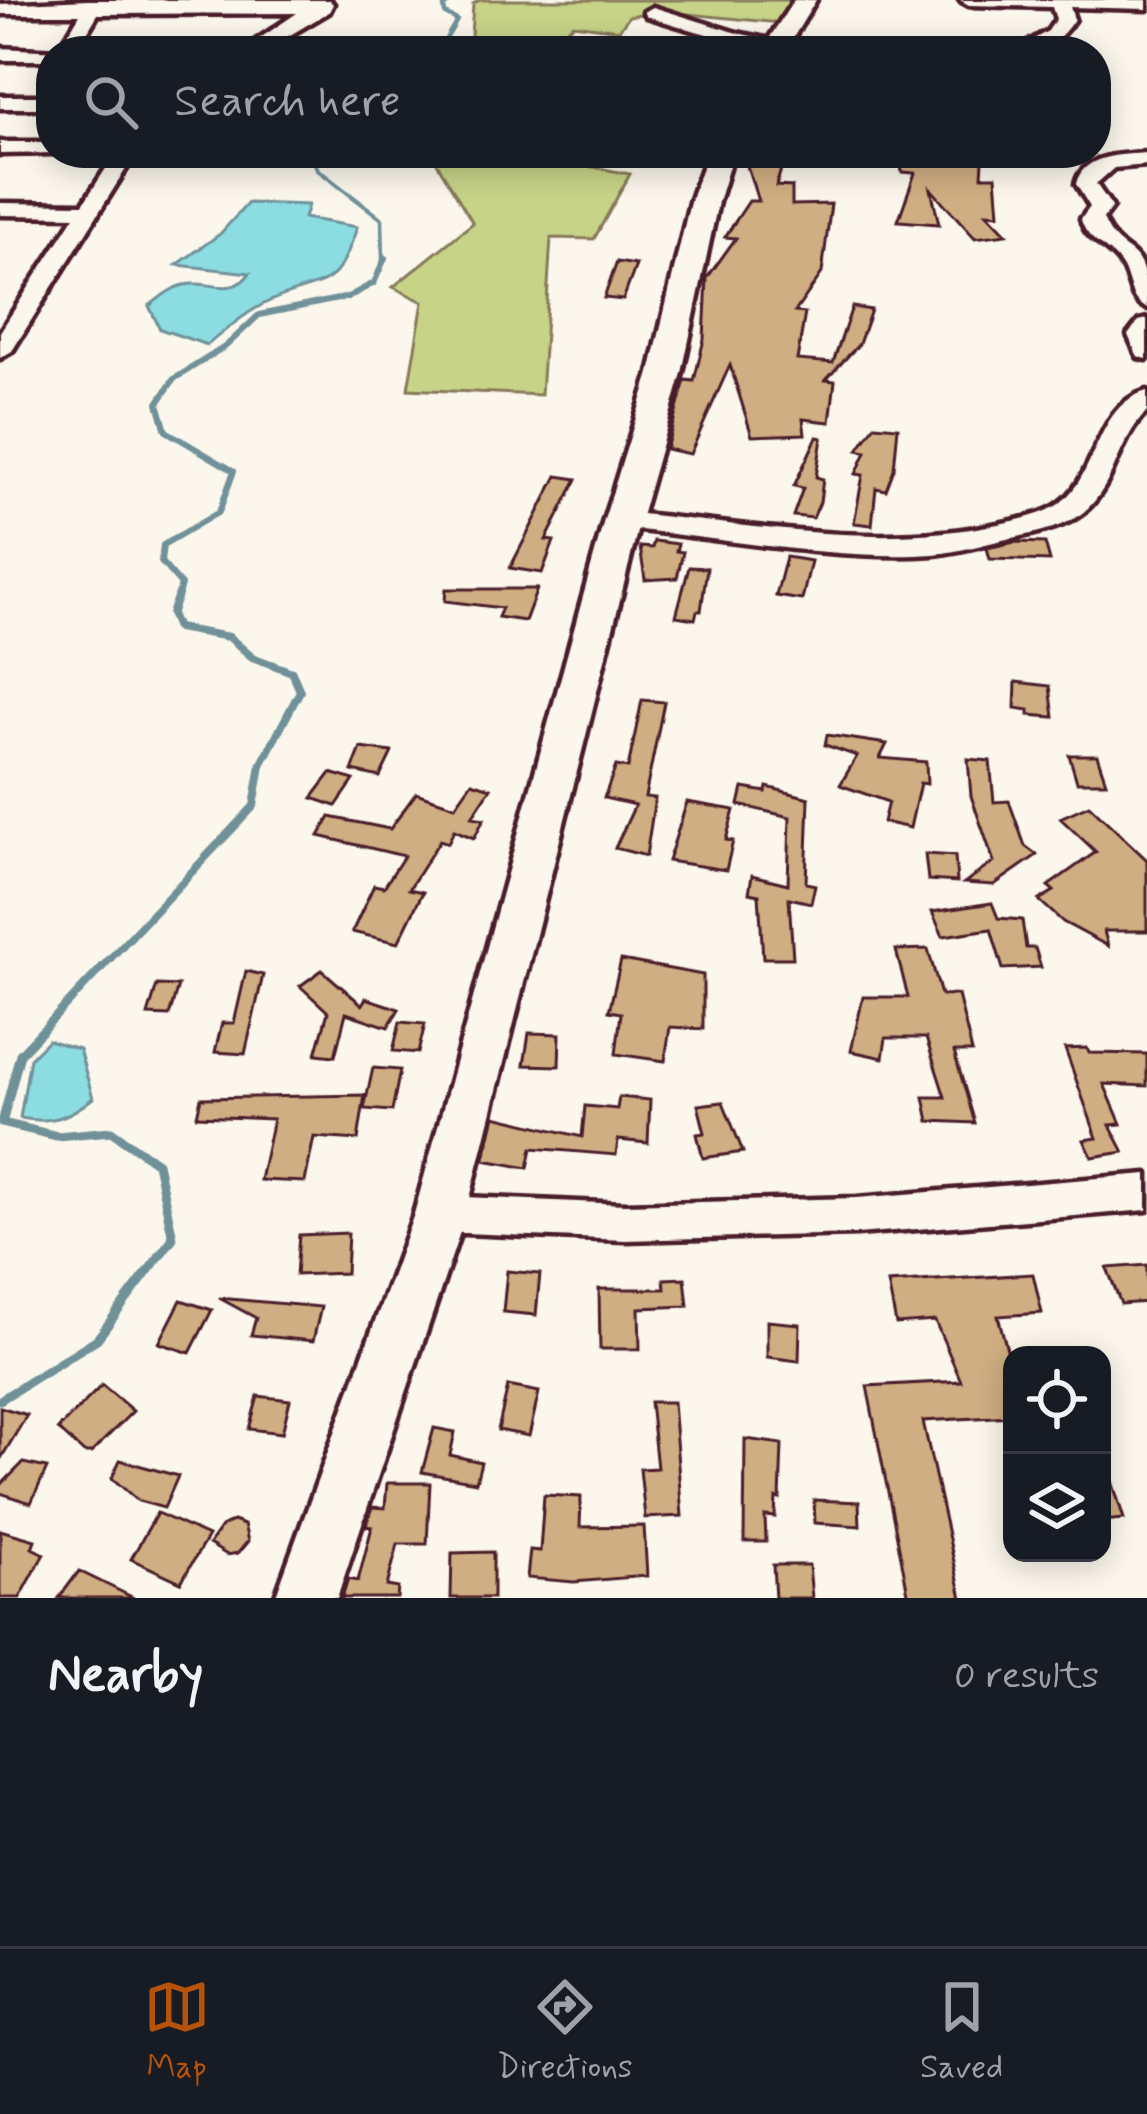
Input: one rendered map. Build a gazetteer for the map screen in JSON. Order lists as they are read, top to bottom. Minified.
{"page":{"search":"Search here","heading":["Nearby","0 results"],"nav":["Map","Directions","Saved"]}}
